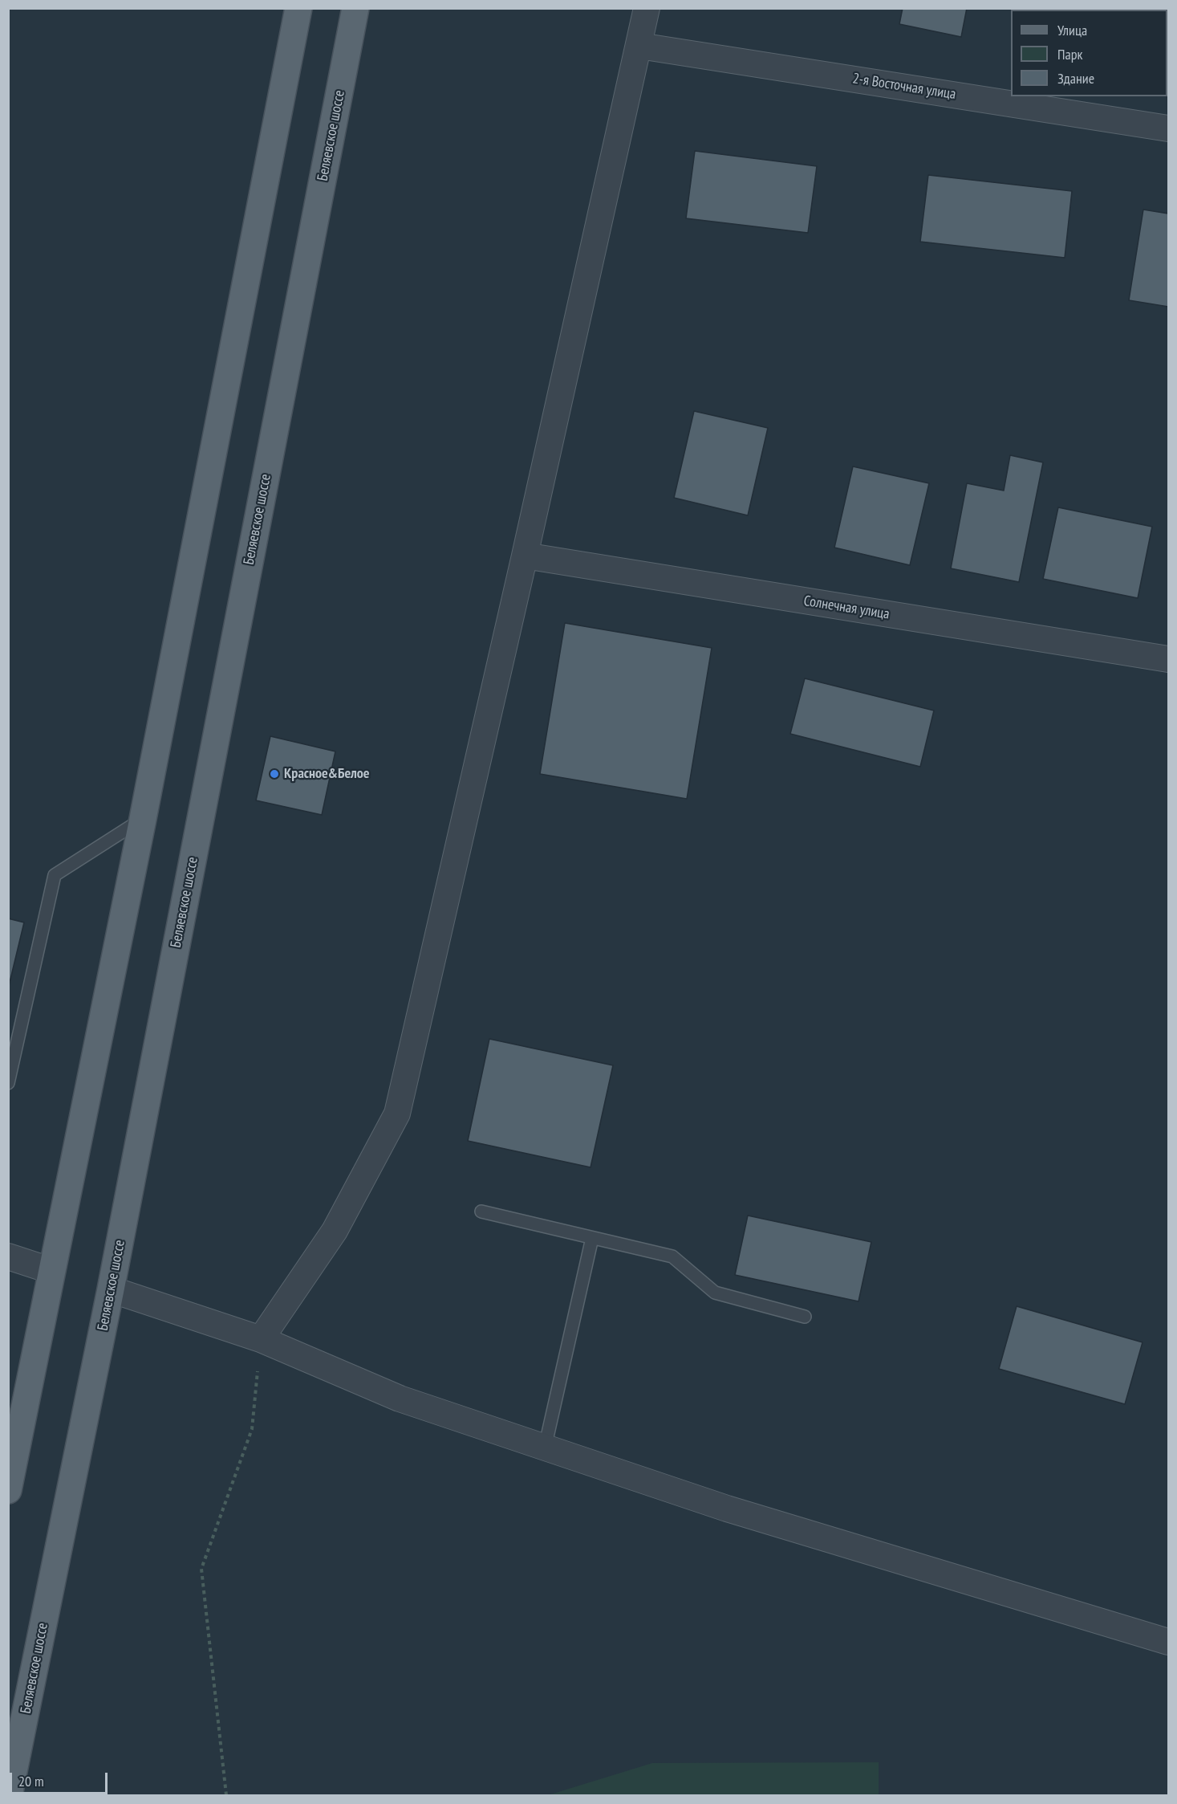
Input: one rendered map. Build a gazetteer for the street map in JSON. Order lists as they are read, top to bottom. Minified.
{"streets":{"main road":["Беляевское шоссе"],"street":["2-я Восточная улица","Солнечная улица"]},"places":["Красное&Белое"],"legend":["Улица","Парк","Здание"],"scale_bar":"20 m"}
